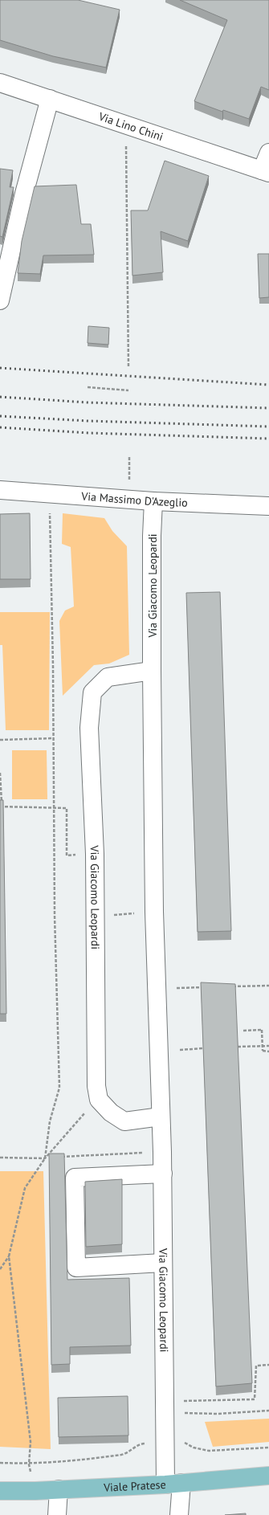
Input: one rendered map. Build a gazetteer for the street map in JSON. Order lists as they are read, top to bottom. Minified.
{"streets":{"main road":["Viale Pratese"],"street":["Via Lino Chini","Via Massimo D'Azeglio","Via Giacomo Leopardi"]},"crossings":[["Via Massimo D'Azeglio","Via Giacomo Leopardi"],["Via Giacomo Leopardi","Viale Pratese"]]}
